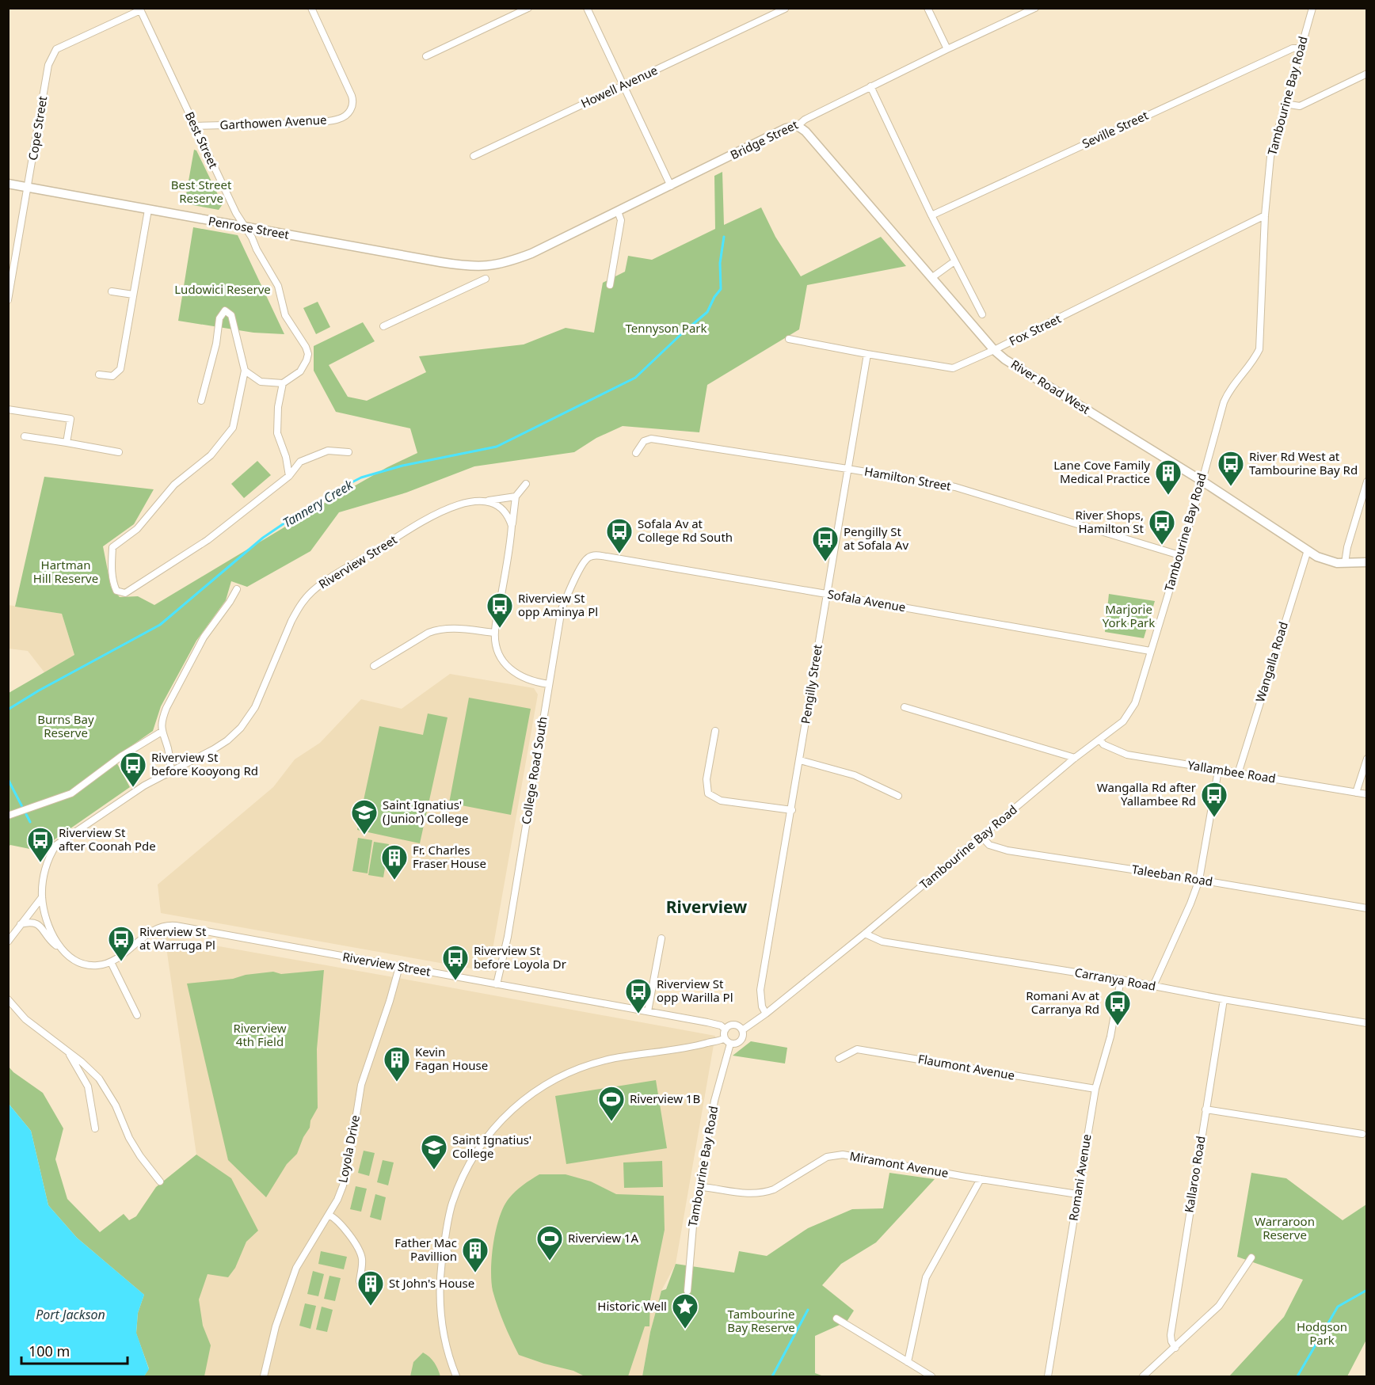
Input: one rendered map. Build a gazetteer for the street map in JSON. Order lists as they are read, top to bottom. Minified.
{"streets":{"main road":["Bridge Street","Penrose Street","River Road West"],"street":["Howell Avenue","Tambourine Bay Road","Garthowen Avenue","Cope Street","Seville Street","Best Street","Fox Street","Hamilton Street","Riverview Street","Sofala Avenue","Wangalla Road","Pengilly Street","College Road South","Yallambee Road","Taleeban Road","Carranya Road","Flaumont Avenue","Loyola Drive","Miramont Avenue","Kallaroo Road","Romani Avenue"]},"crossings":[["Tambourine Bay Road","Seville Street"],["Tambourine Bay Road","Fox Street"],["Tambourine Bay Road","River Road West"],["Tambourine Bay Road","Hamilton Street"],["Tambourine Bay Road","Riverview Street"],["Tambourine Bay Road","Sofala Avenue"],["Tambourine Bay Road","Pengilly Street"],["Tambourine Bay Road","Yallambee Road"],["Tambourine Bay Road","Taleeban Road"],["Tambourine Bay Road","Carranya Road"],["Tambourine Bay Road","Miramont Avenue"],["Garthowen Avenue","Best Street"],["Cope Street","Best Street"],["Cope Street","Penrose Street"],["Best Street","Penrose Street"],["Bridge Street","Penrose Street"],["Bridge Street","River Road West"],["Fox Street","River Road West"],["Fox Street","Pengilly Street"],["River Road West","Wangalla Road"],["Hamilton Street","Pengilly Street"],["Riverview Street","College Road South"],["Riverview Street","Loyola Drive"],["Sofala Avenue","Pengilly Street"],["Sofala Avenue","College Road South"],["Wangalla Road","Yallambee Road"],["Carranya Road","Kallaroo Road"],["Carranya Road","Romani Avenue"],["Flaumont Avenue","Romani Avenue"],["Miramont Avenue","Romani Avenue"]],"districts":["Riverview"],"water":["Tannery Creek","Port Jackson"],"parks":["Best Street Reserve","Ludowici Reserve","Tennyson Park","Hartman Hill Reserve","Marjorie York Park","Burns Bay Reserve","Riverview 4th Field","Warraroon Reserve","Tambourine Bay Reserve","Hodgson Park"],"places":{"bus stop":["River Rd West at Tambourine Bay Rd","River Shops, Hamilton St","Sofala Av at College Rd South","Pengilly St at Sofala Av","Riverview St opp Aminya Pl","Riverview St before Kooyong Rd","Wangalla Rd after Yallambee Rd","Riverview St after Coonah Pde","Riverview St at Warruga Pl","Riverview St before Loyola Dr","Riverview St opp Warilla Pl","Romani Av at Carranya Rd"],"building":["Lane Cove Family Medical Practice","Fr. Charles Fraser House","Kevin Fagan House","Father Mac Pavillion","St John's House"],"school or university":["Saint Ignatius' (Junior) College","Saint Ignatius' College"],"sports":["Riverview 1B","Riverview 1A"],"place":["Historic Well"]},"scale_bar":"100 m"}
